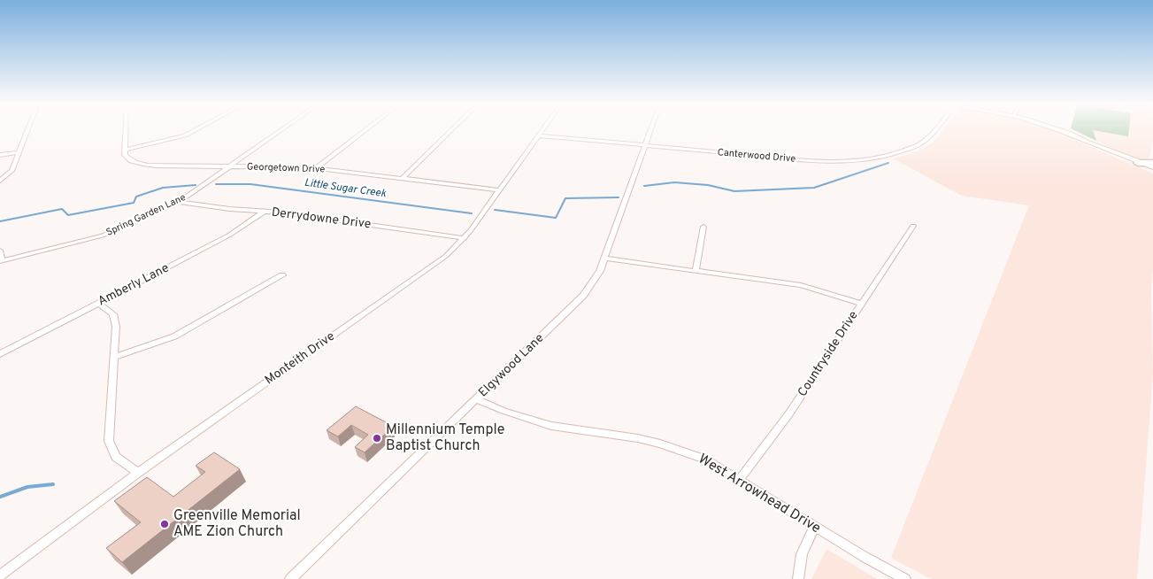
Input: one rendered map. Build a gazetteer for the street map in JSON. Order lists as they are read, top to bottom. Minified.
{"streets":{"street":["Canterwood Drive","Georgetown Drive","Spring Garden Lane","Derrydowne Drive","Amberly Lane","Countryside Drive","Monteith Drive","Elgywood Lane","West Arrowhead Drive"]},"crossings":[["Canterwood Drive","Monteith Drive"],["Canterwood Drive","Elgywood Lane"],["Georgetown Drive","Spring Garden Lane"],["Georgetown Drive","Monteith Drive"],["Spring Garden Lane","Derrydowne Drive"],["Derrydowne Drive","Amberly Lane"],["Derrydowne Drive","Monteith Drive"],["Countryside Drive","West Arrowhead Drive"],["Elgywood Lane","West Arrowhead Drive"]],"water":["Little Sugar Creek"],"places":["Millennium Temple Baptist Church","Greenville Memorial AME Zion Church"]}
